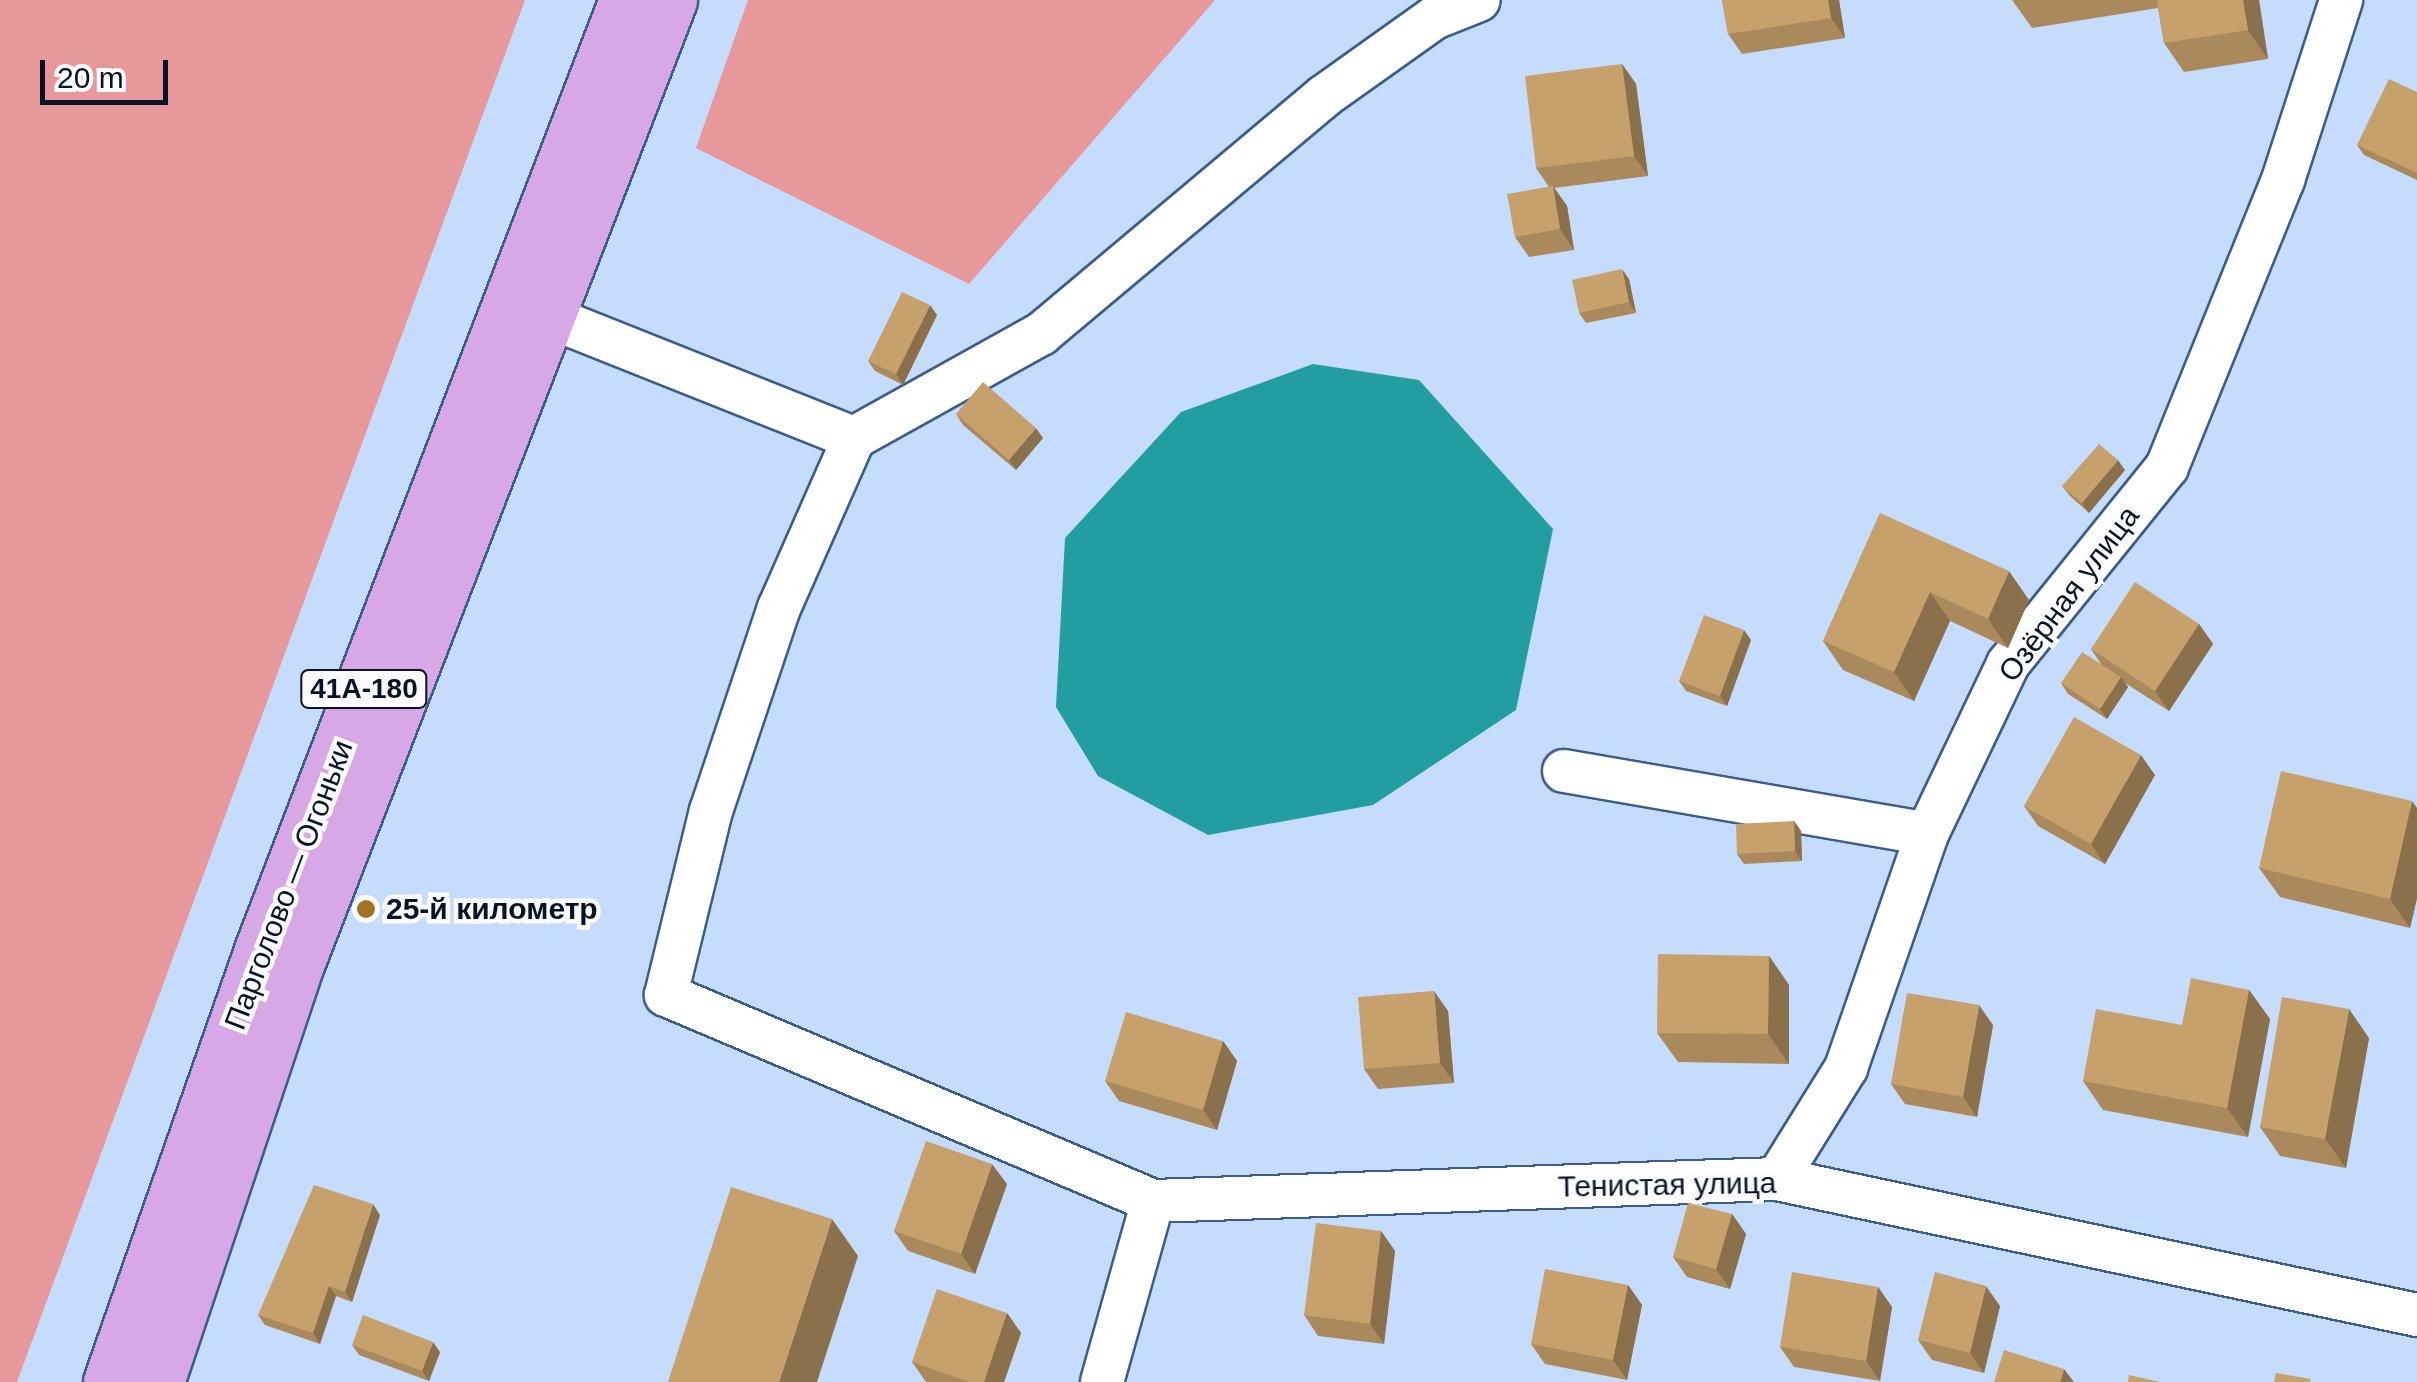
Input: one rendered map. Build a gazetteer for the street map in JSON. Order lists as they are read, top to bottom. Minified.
{"streets":{"main road":["41А-180","Парголово — Огоньки"],"street":["Озёрная улица","Тенистая улица"]},"crossings":[["Озёрная улица","Тенистая улица"]],"places":["25-й километр"],"scale_bar":"20 m"}
